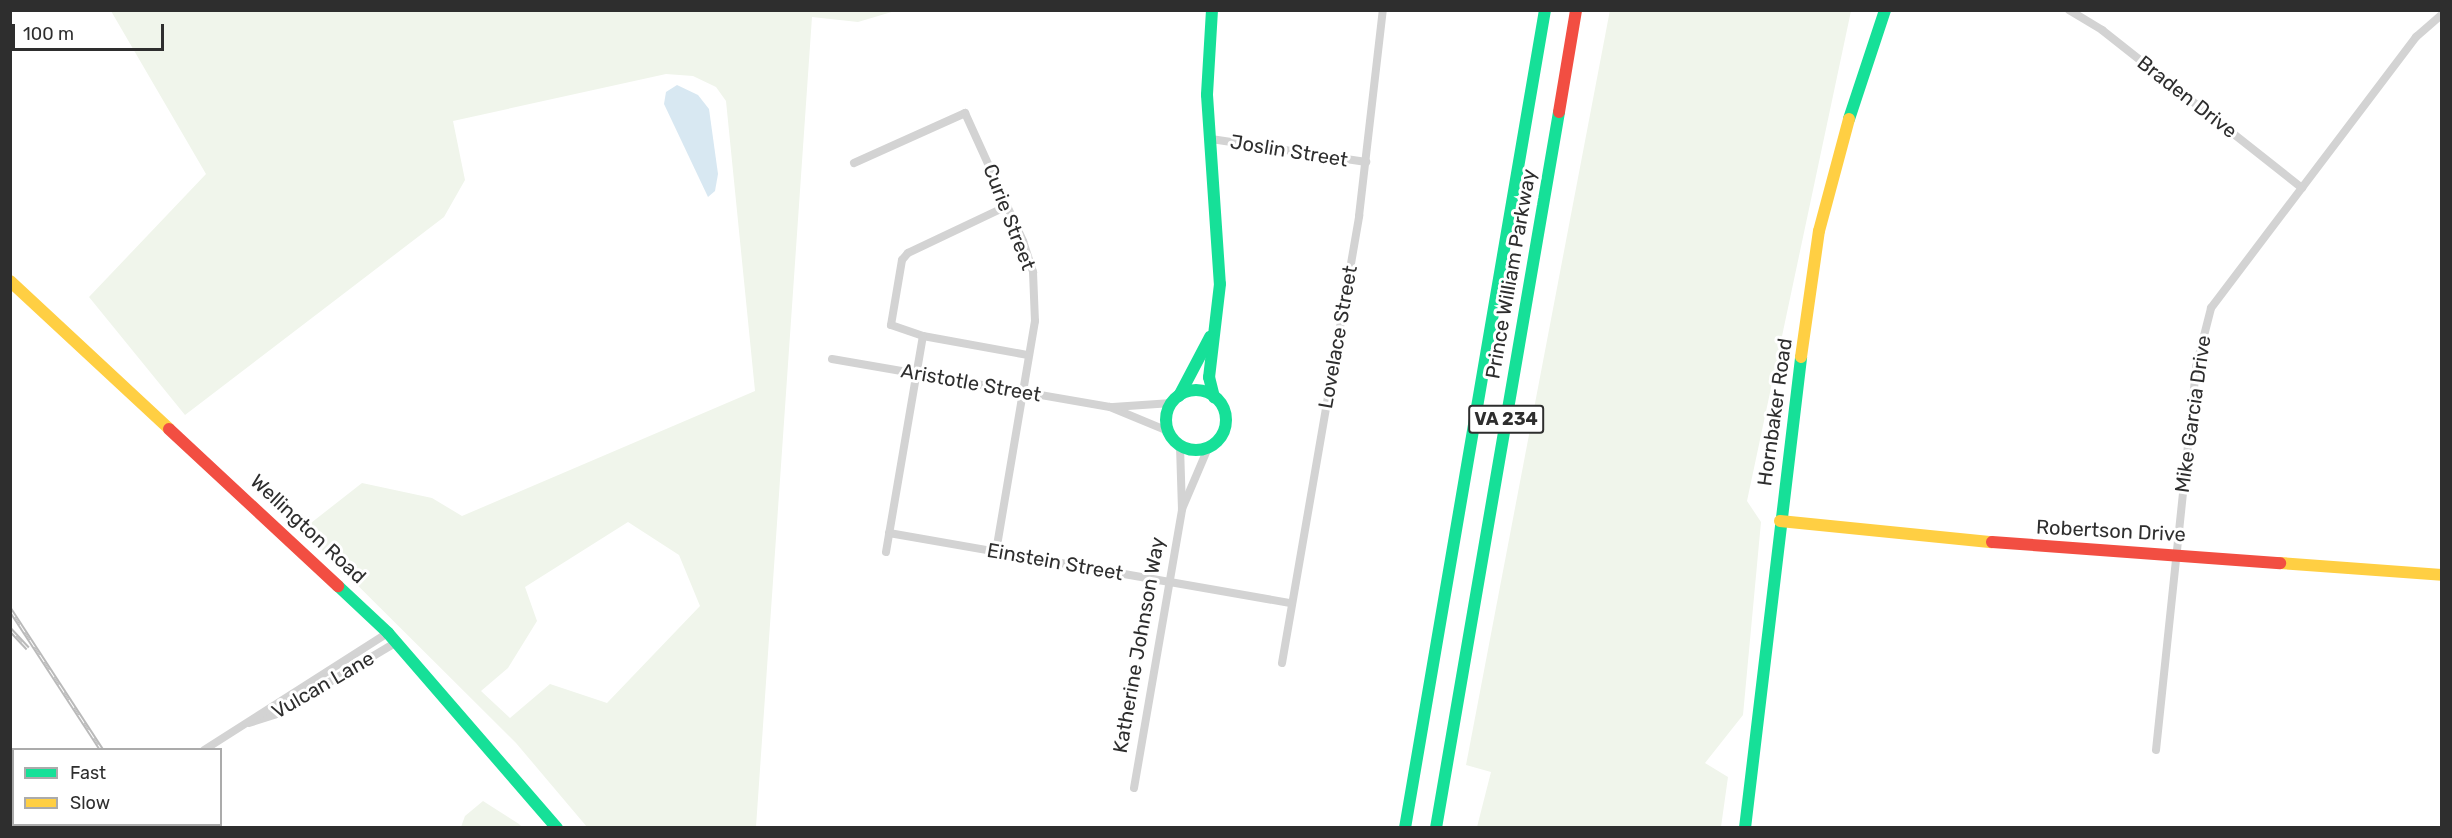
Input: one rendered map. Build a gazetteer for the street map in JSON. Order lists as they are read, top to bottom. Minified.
{"streets":{"main road":["Prince William Parkway","Hornbaker Road","VA 234","Wellington Road","Robertson Drive"],"street":["Braden Drive","Joslin Street","Curie Street","Lovelace Street","Aristotle Street","Mike Garcia Drive","Einstein Street","Katherine Johnson Way","Vulcan Lane"]},"crossings":[["Braden Drive","Mike Garcia Drive"],["Joslin Street","Lovelace Street"],["Curie Street","Aristotle Street"],["Curie Street","Einstein Street"],["Lovelace Street","Einstein Street"],["Aristotle Street","Katherine Johnson Way"],["Hornbaker Road","Robertson Drive"],["Mike Garcia Drive","Robertson Drive"],["Wellington Road","Vulcan Lane"],["Einstein Street","Katherine Johnson Way"]],"legend":["Fast","Slow"],"scale_bar":"100 m"}
